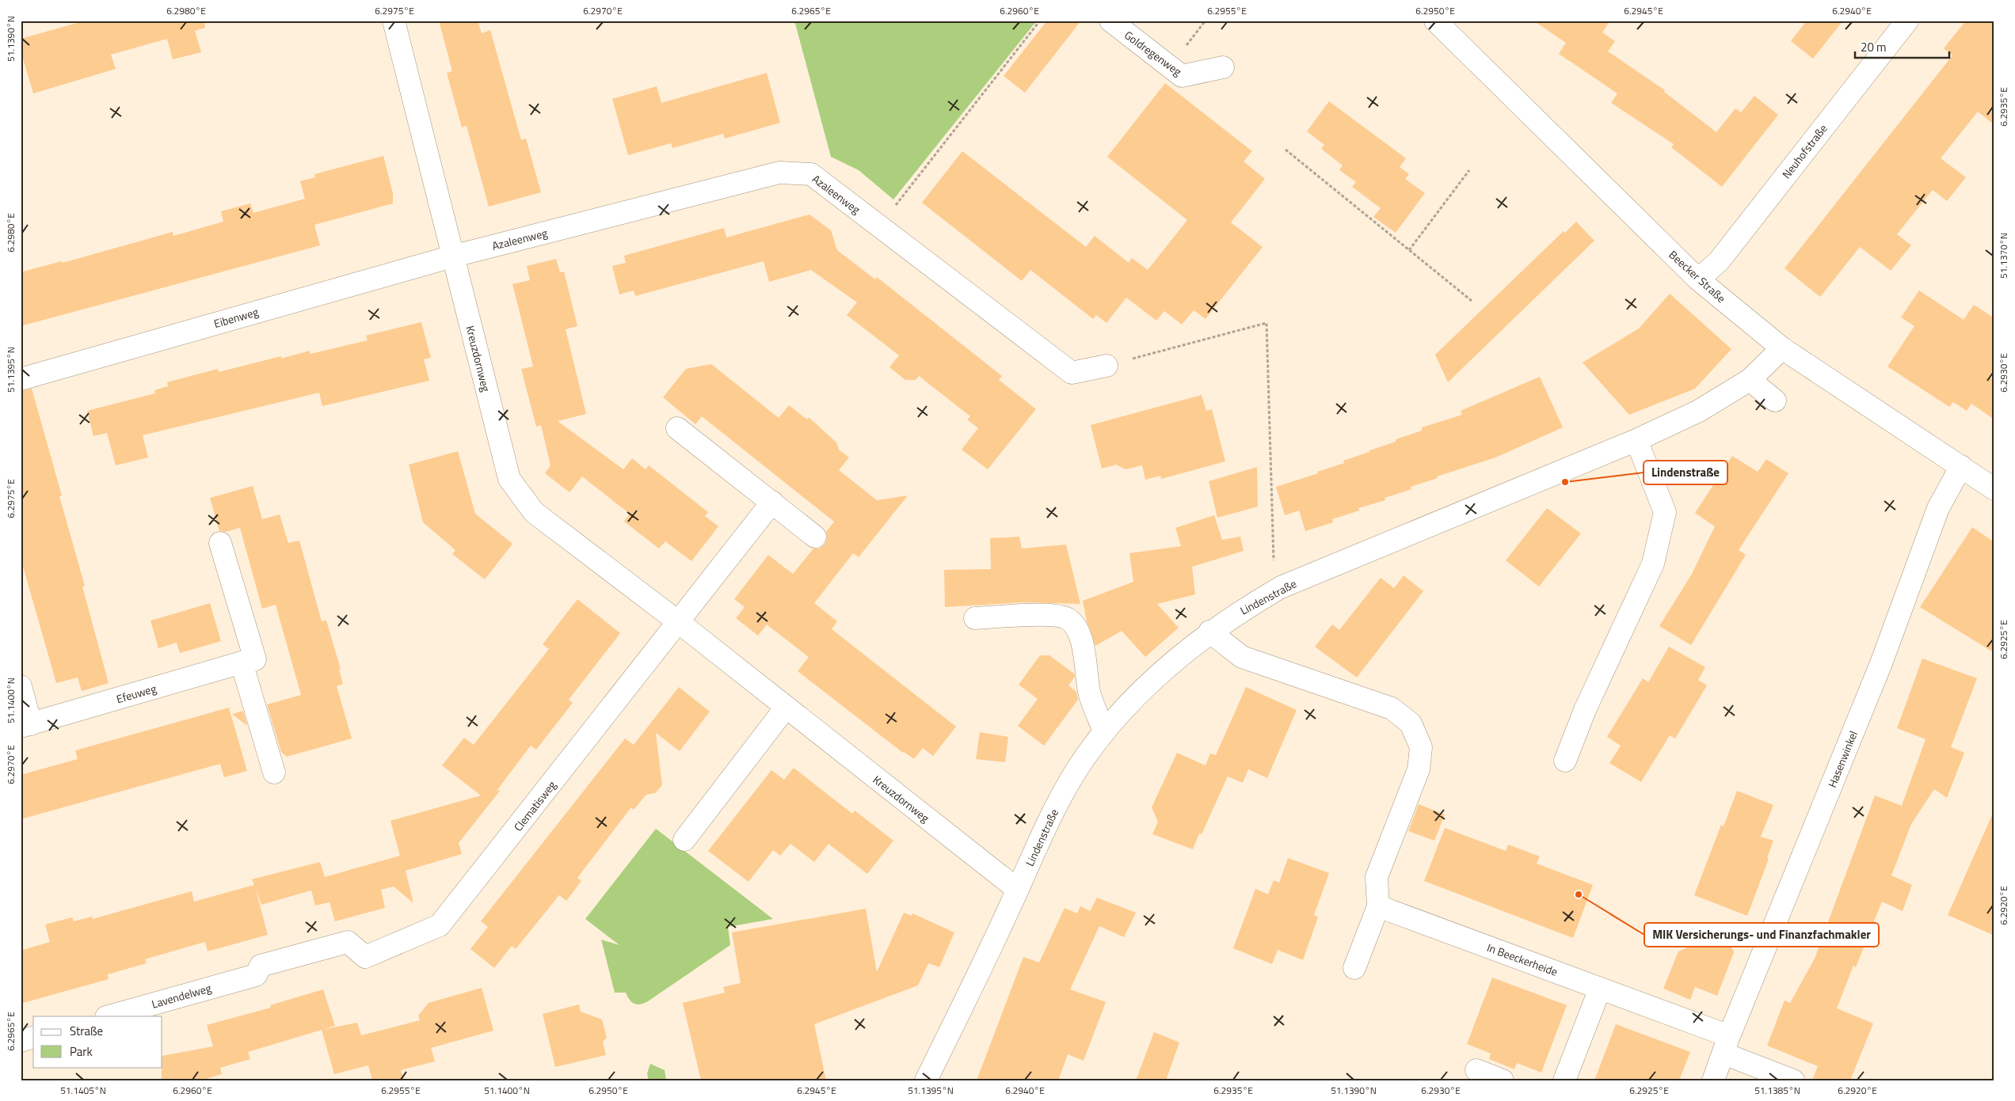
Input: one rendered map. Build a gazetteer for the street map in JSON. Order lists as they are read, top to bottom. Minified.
{"streets":{"street":["Goldregenweg","Neuhofstraße","Azaleenweg","Beecker Straße","Eibenweg","Kreuzdornweg","Lindenstraße","Efeuweg","Hasenwinkel","Clematisweg","In Beeckerheide","Lavendelweg"]},"crossings":[["Neuhofstraße","Beecker Straße"],["Azaleenweg","Eibenweg"],["Azaleenweg","Kreuzdornweg"],["Beecker Straße","Lindenstraße"],["Beecker Straße","Hasenwinkel"],["Eibenweg","Kreuzdornweg"],["Kreuzdornweg","Lindenstraße"],["Kreuzdornweg","Clematisweg"],["Hasenwinkel","In Beeckerheide"],["Clematisweg","Lavendelweg"]],"places":["Lindenstraße","MIK Versicherungs- und Finanzfachmakler"],"legend":["Straße","Park"],"scale_bar":"20 m","coordinates":["6.2980°E","6.2975°E","6.2970°E","6.2965°E","6.2960°E","6.2955°E","6.2950°E","6.2945°E","6.2940°E","51.1390°N","6.2935°E","51.1370°N","51.1395°N","6.2930°E","6.2925°E","51.1400°N","6.2920°E","51.1405°N","51.1385°N"]}
